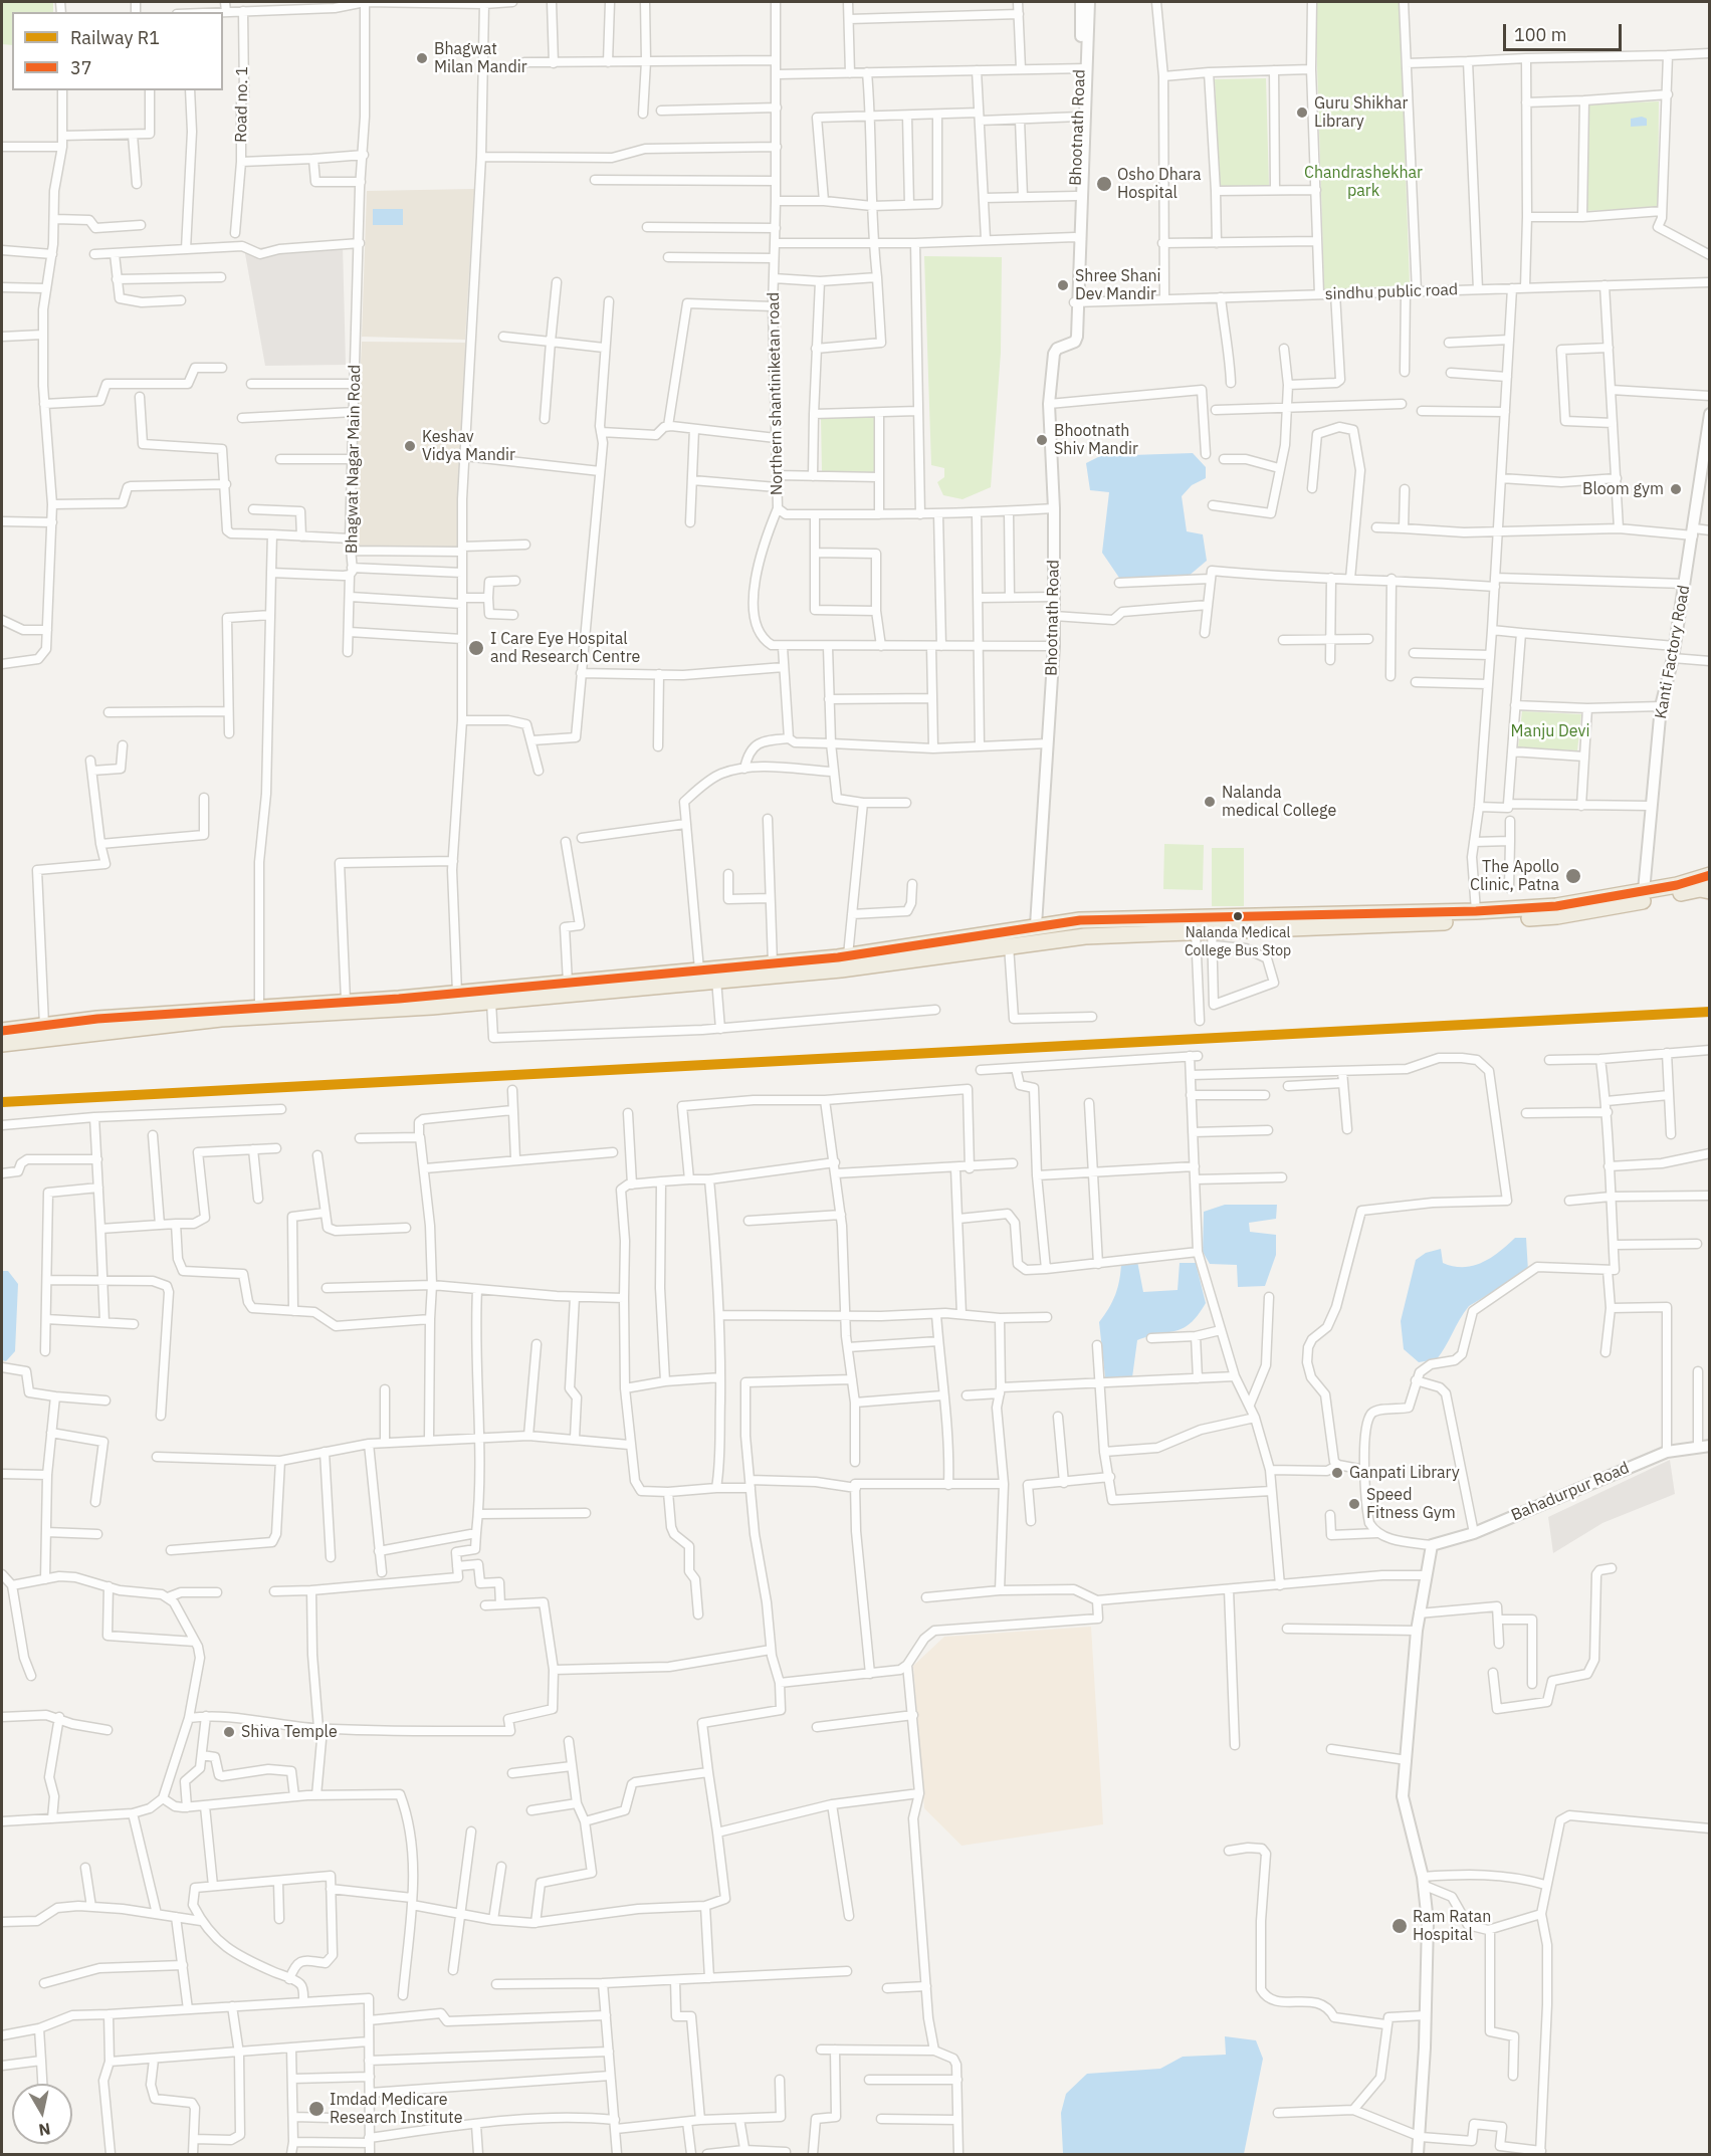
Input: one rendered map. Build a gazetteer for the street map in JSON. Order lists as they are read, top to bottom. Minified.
{"streets":{"street":["Road no. 1","Bhootnath Road","sindhu public road","Northern shantiniketan road","Bhagwat Nagar Main Road","Kanti Factory Road","Bahadurpur Road"]},"crossings":[["Road no. 1","Bhagwat Nagar Main Road"],["Bhootnath Road","sindhu public road"],["Bhootnath Road","Northern shantiniketan road"]],"parks":["Chandrashekhar park","Manju Devi"],"places":["Bhagwat Milan Mandir","Guru Shikhar Library","Osho Dhara Hospital","Shree Shani Dev Mandir","Bhootnath Shiv Mandir","Keshav Vidya Mandir","Bloom gym","I Care Eye Hospital and Research Centre","Nalanda medical College","The Apollo Clinic, Patna","Nalanda Medical College Bus Stop","Ganpati Library","Speed Fitness Gym","Shiva Temple","Ram Ratan Hospital","Imdad Medicare Research Institute"],"lines":["transit line 37","rail line R1"],"legend":["Railway R1","37"],"scale_bar":"100 m","north":"bottom"}
